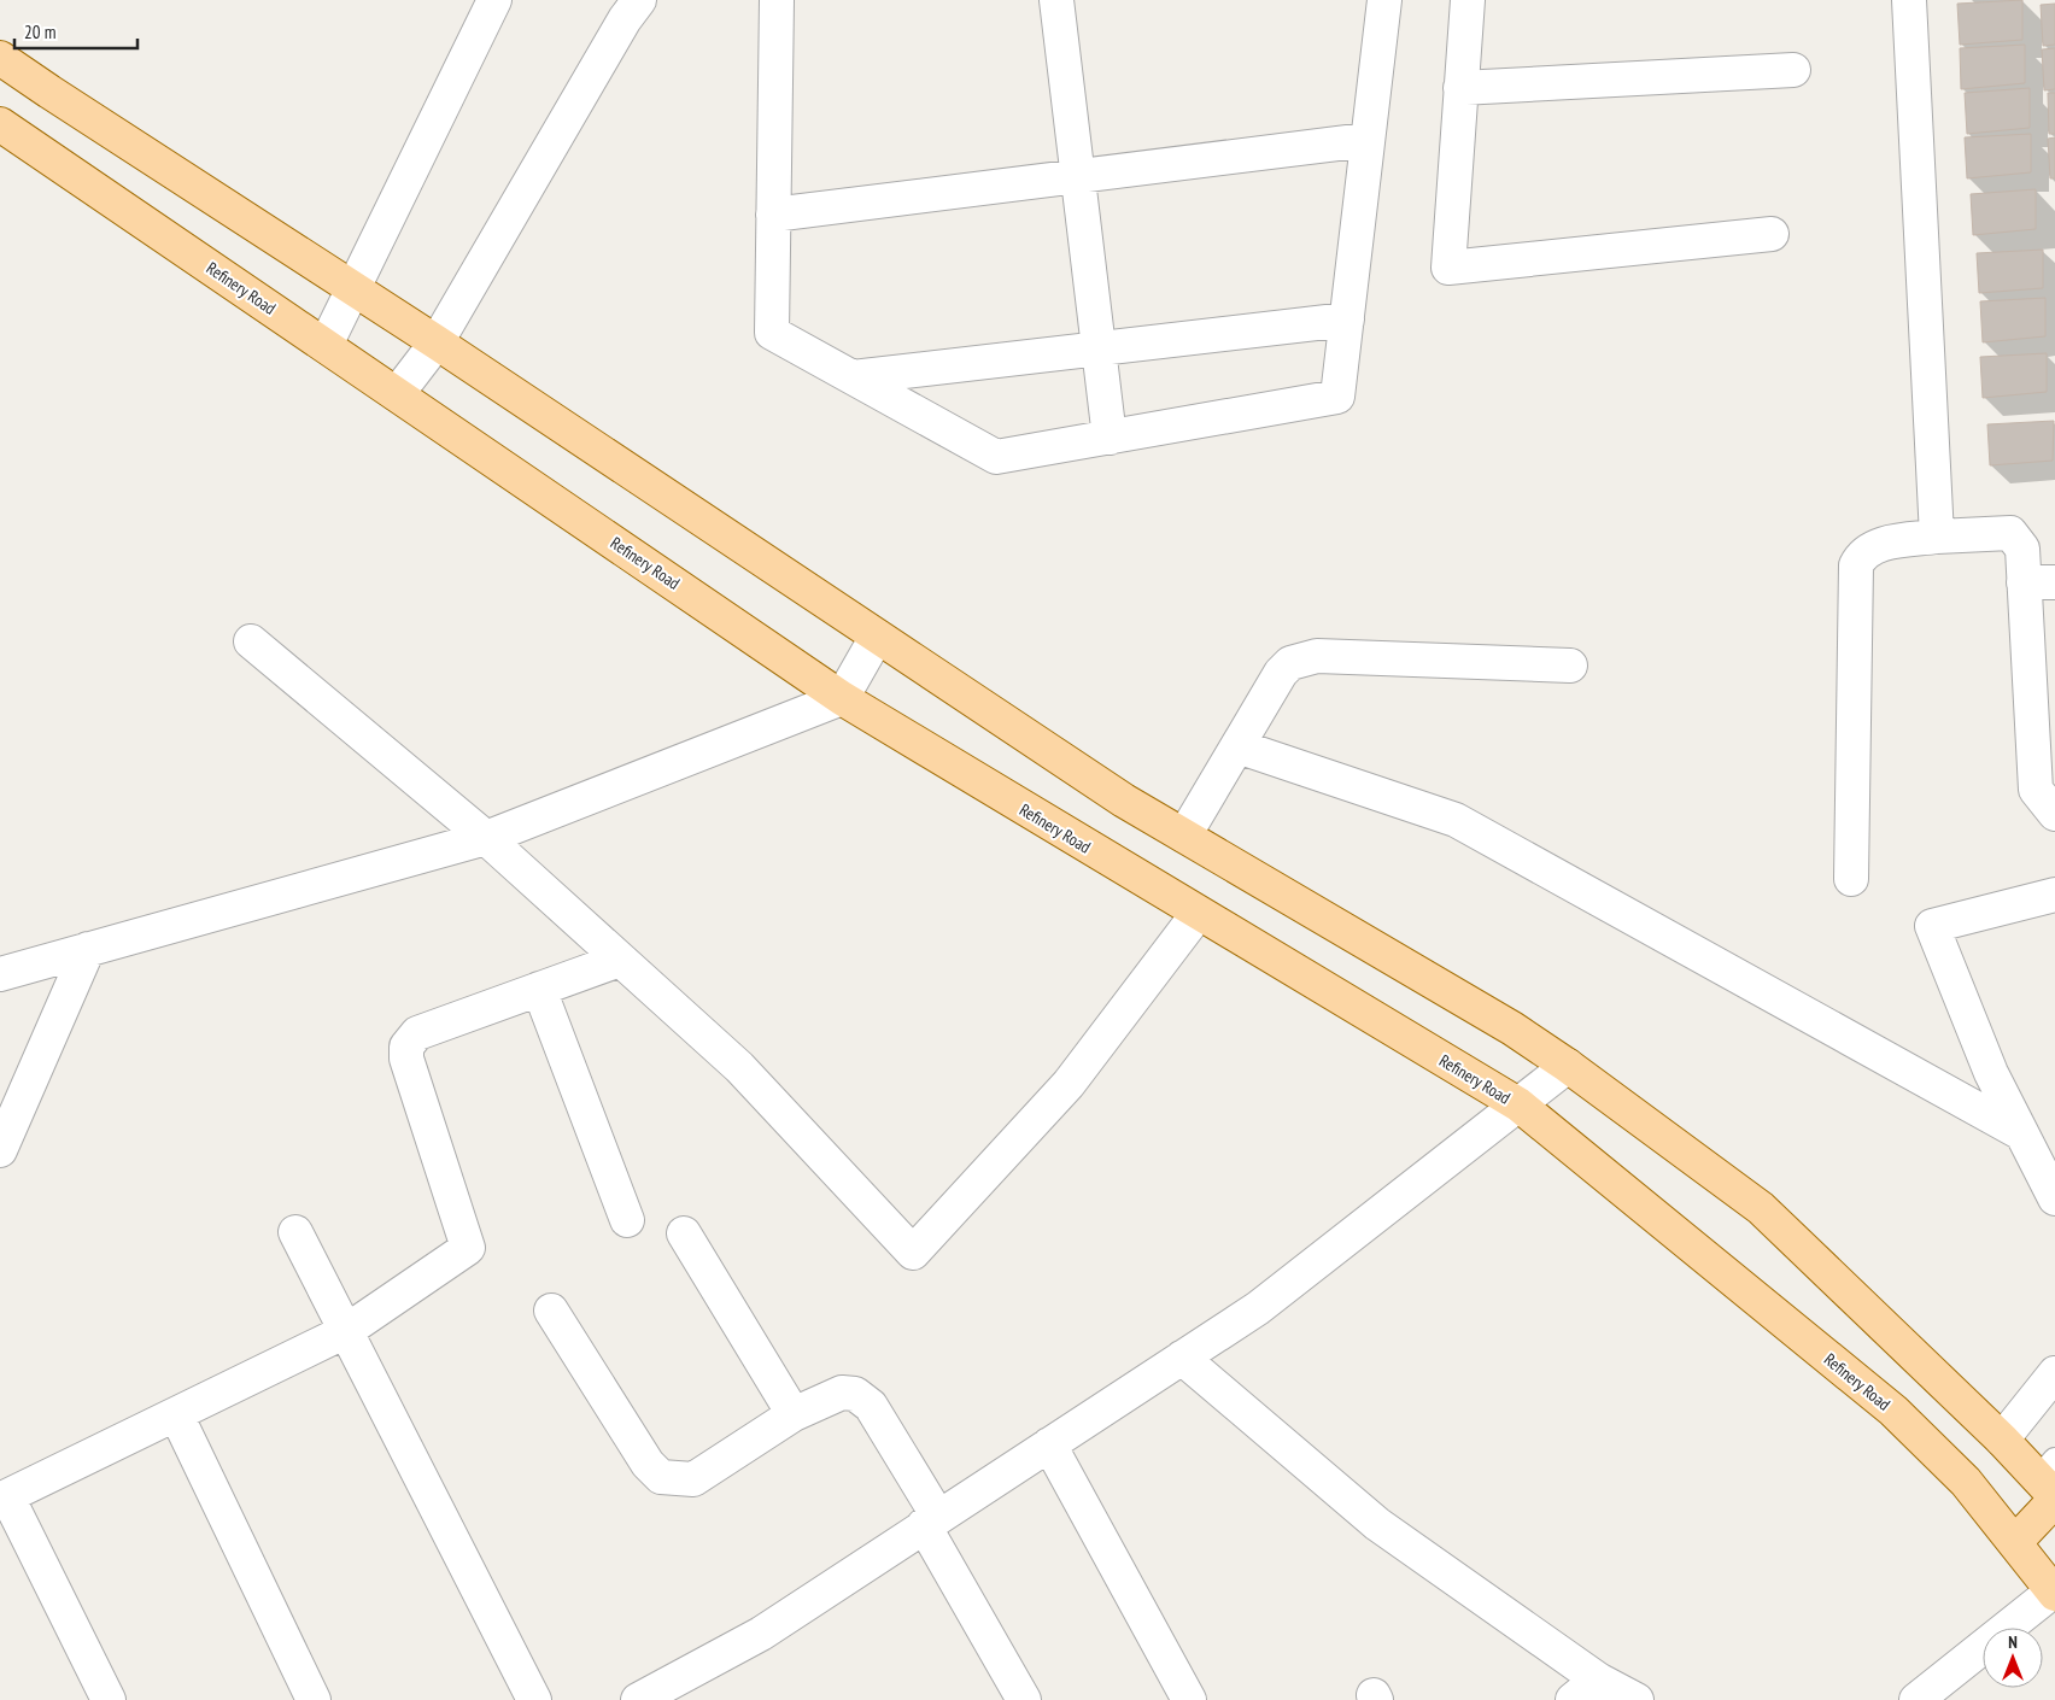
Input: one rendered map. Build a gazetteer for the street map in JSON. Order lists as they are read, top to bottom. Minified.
{"streets":{"main road":["Refinery Road"]},"scale_bar":"20 m","north":"top"}
